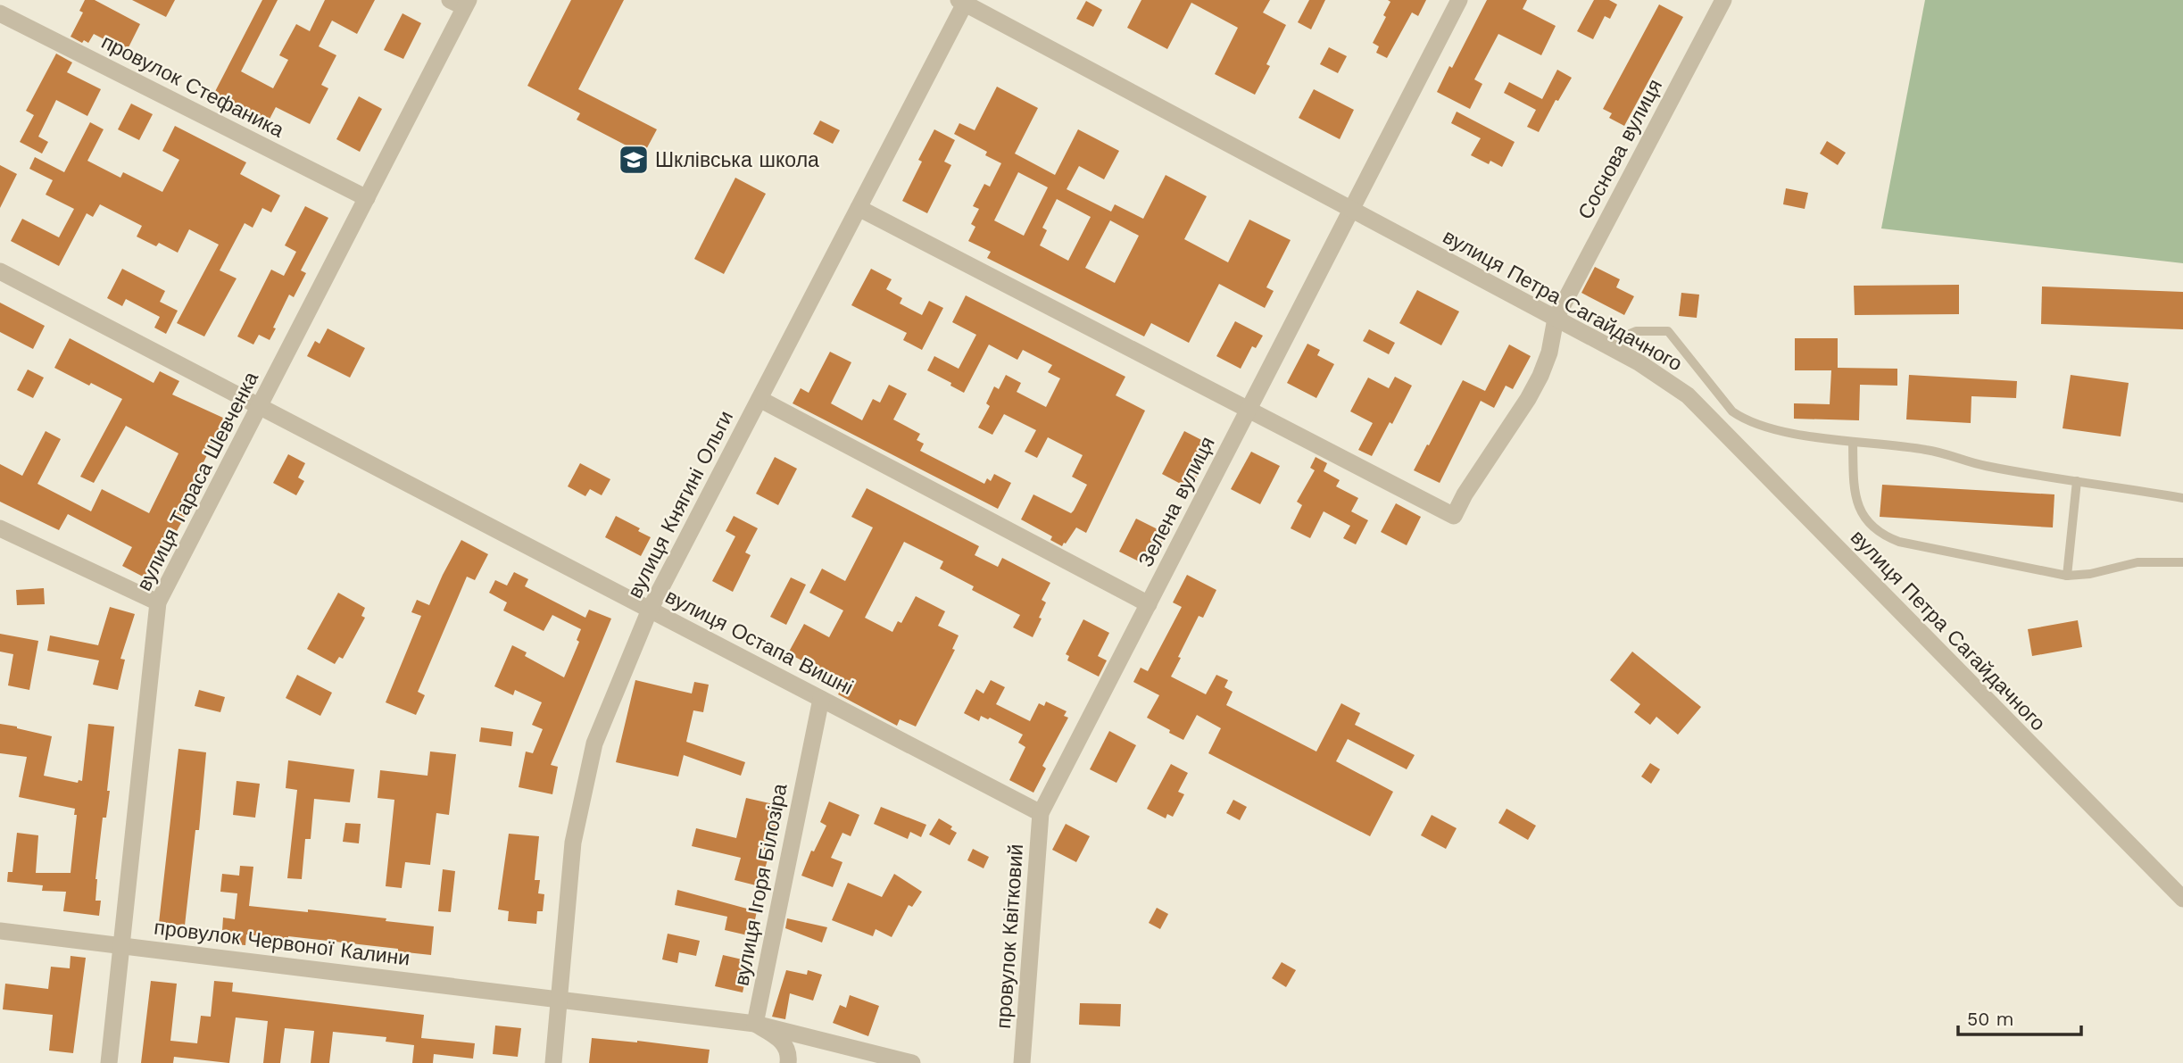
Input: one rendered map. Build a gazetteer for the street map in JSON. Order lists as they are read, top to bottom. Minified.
{"streets":{"street":["провулок Стефаника","Соснова вулиця","вулиця Петра Сагайдачного","вулиця Тараса Шевченка","Зелена вулиця","вулиця Княгині Ольги","вулиця Остапа Вишні","вулиця Ігоря Білозіра","провулок Квітковий","провулок Червоної Калини"]},"crossings":[["провулок Стефаника","вулиця Тараса Шевченка"],["Соснова вулиця","вулиця Петра Сагайдачного"],["Соснова вулиця","Зелена вулиця"],["вулиця Петра Сагайдачного","Зелена вулиця"],["вулиця Петра Сагайдачного","вулиця Княгині Ольги"],["вулиця Тараса Шевченка","вулиця Остапа Вишні"],["вулиця Тараса Шевченка","провулок Червоної Калини"],["Зелена вулиця","вулиця Остапа Вишні"],["Зелена вулиця","провулок Квітковий"],["вулиця Княгині Ольги","вулиця Остапа Вишні"],["вулиця Княгині Ольги","провулок Червоної Калини"],["вулиця Остапа Вишні","вулиця Ігоря Білозіра"],["вулиця Остапа Вишні","провулок Квітковий"]],"places":{"school or university":["Шклівська школа"]},"scale_bar":"50 m"}
